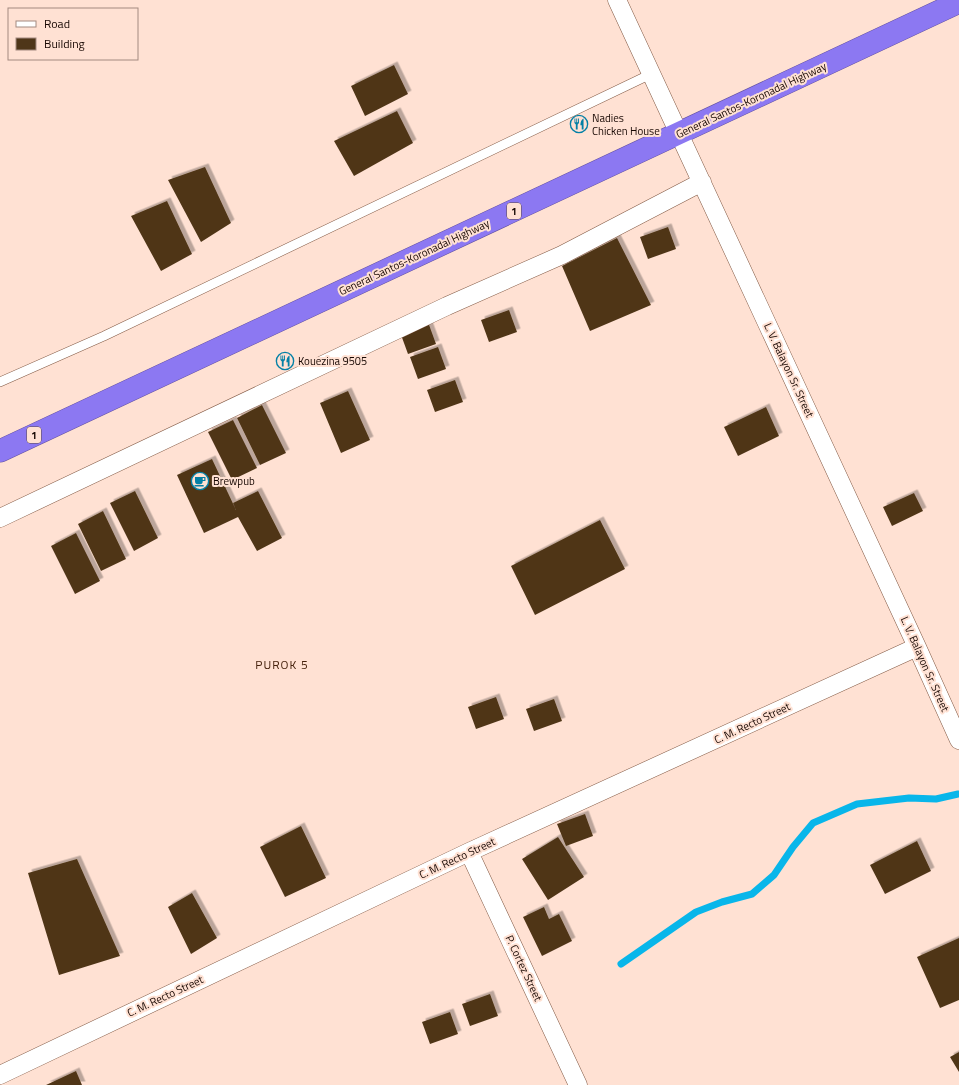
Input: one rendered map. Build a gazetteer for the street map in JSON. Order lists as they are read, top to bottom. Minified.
{"streets":{"highway":["General Santos-Koronadal Highway","1"],"street":["L. V. Balayon Sr. Street","C. M. Recto Street","P. Cortez Street"]},"crossings":[["General Santos-Koronadal Highway","L. V. Balayon Sr. Street"],["L. V. Balayon Sr. Street","C. M. Recto Street"],["C. M. Recto Street","P. Cortez Street"]],"districts":["PUROK 5"],"places":{"restaurant":["Nadies Chicken House","Kouezina 9505"],"cafe":["Brewpub"]},"legend":["Road","Building"]}
